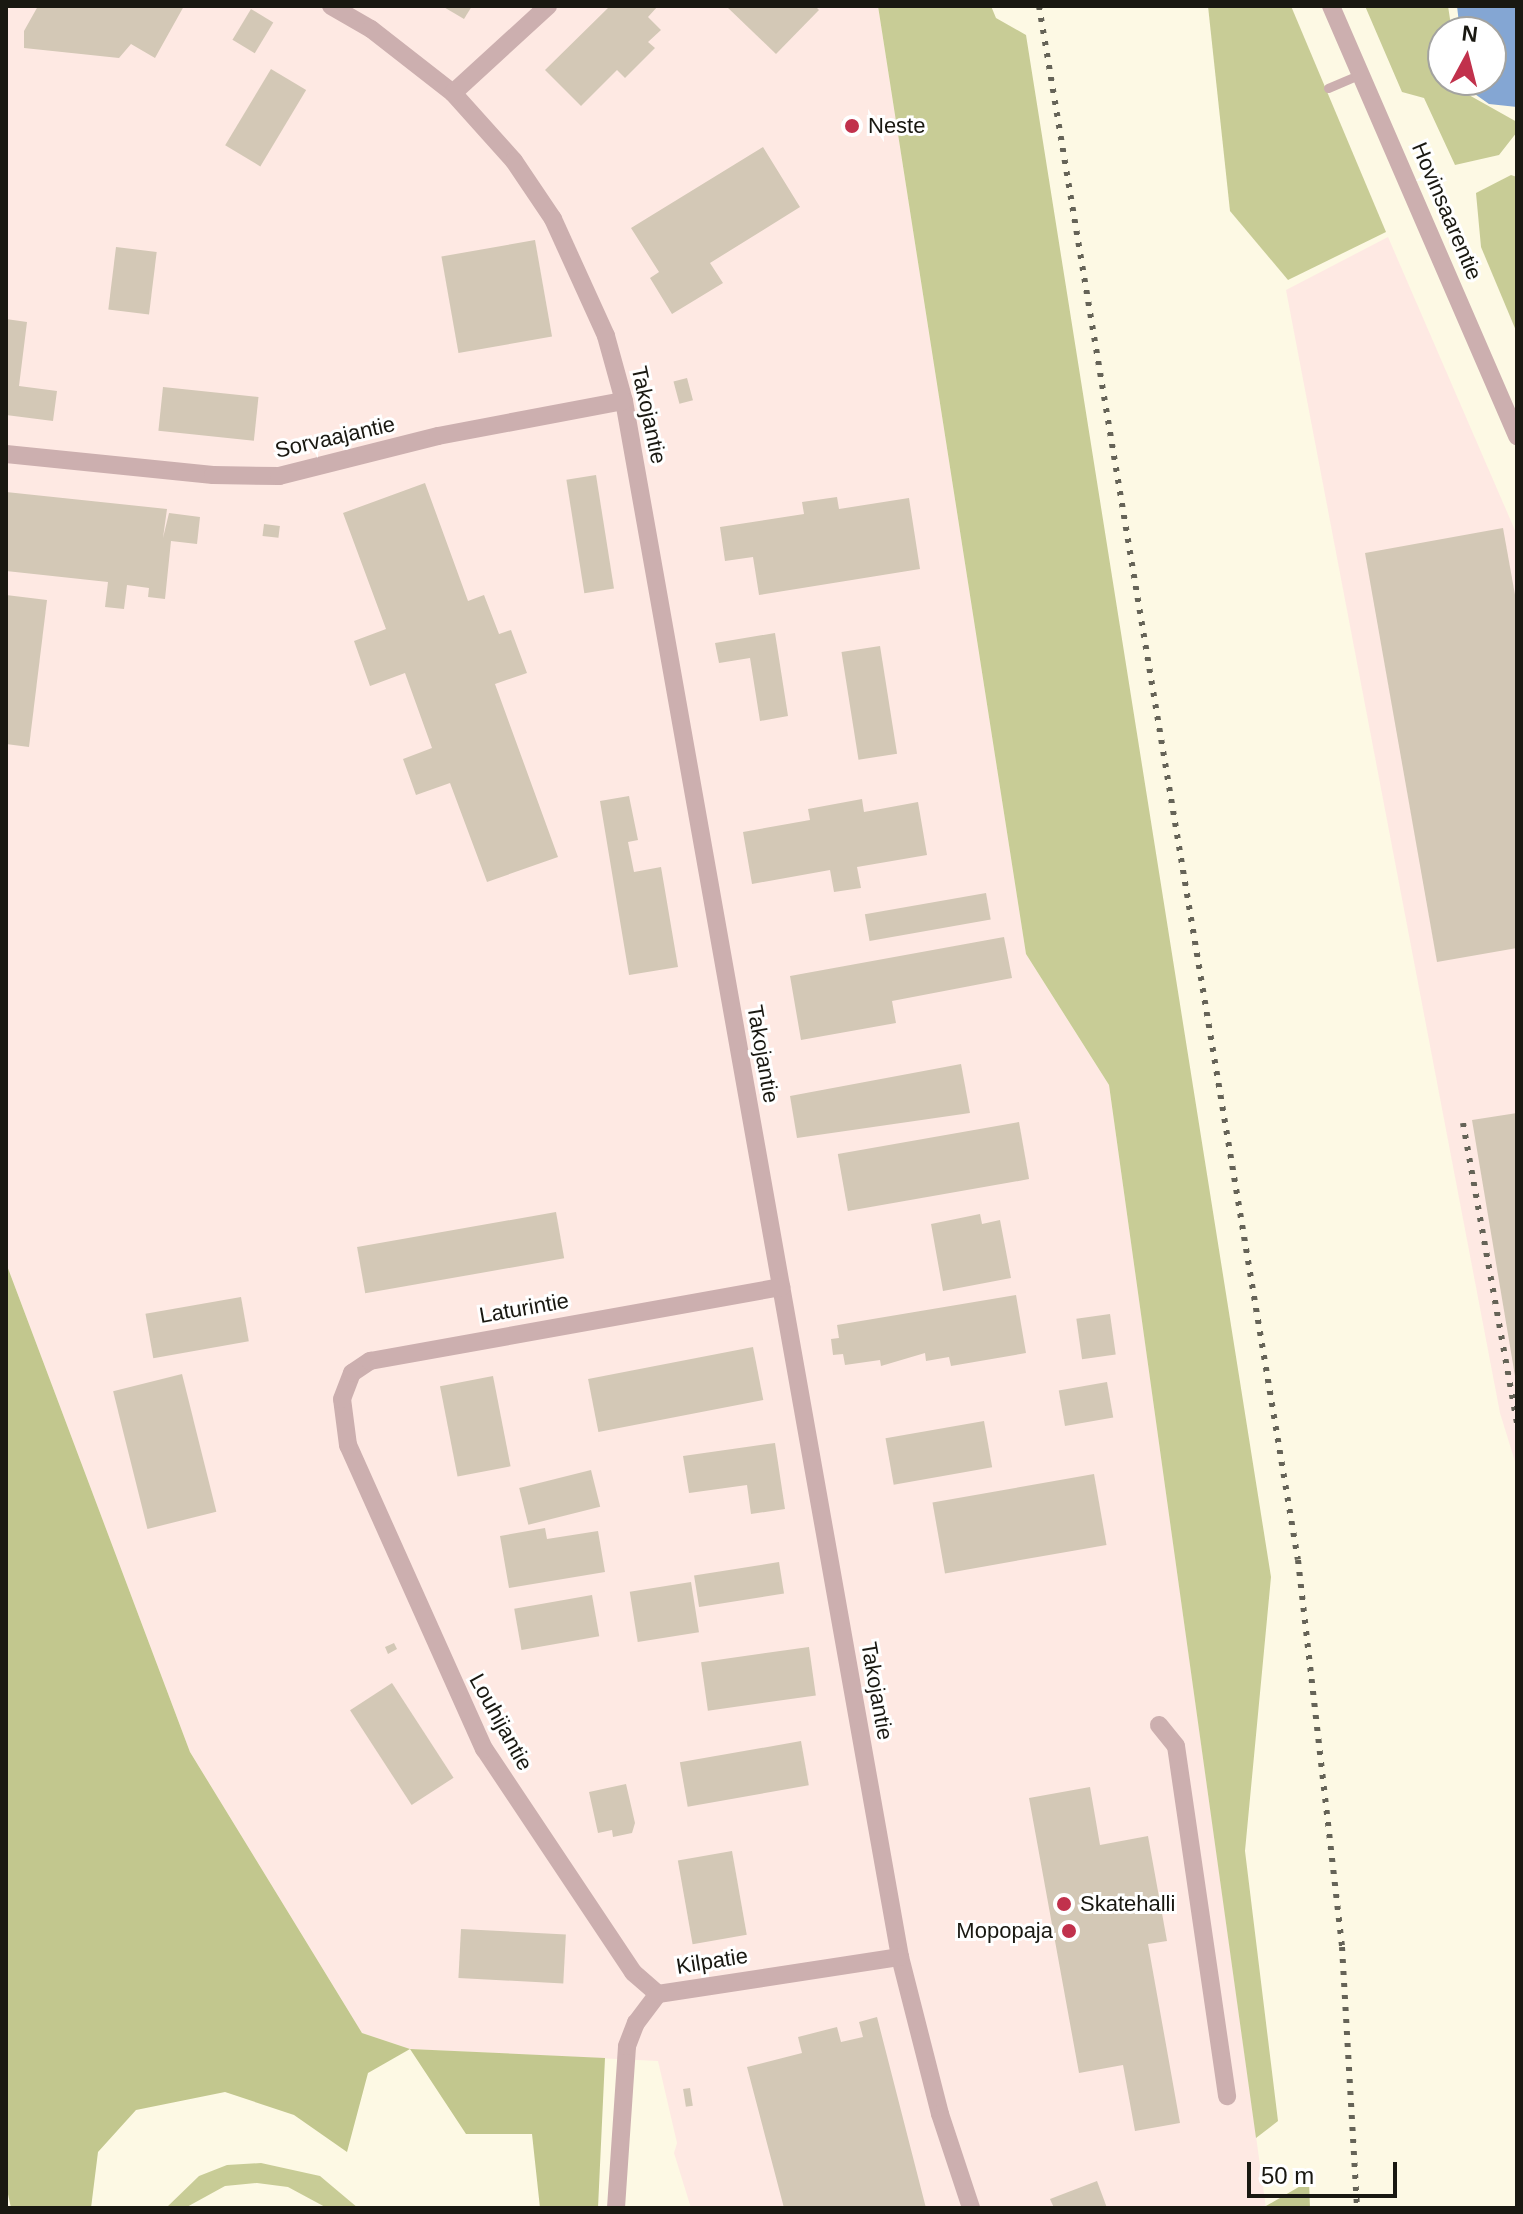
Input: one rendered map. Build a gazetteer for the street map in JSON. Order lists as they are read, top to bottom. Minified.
{"streets":{"street":["Hovinsaarentie","Takojantie","Sorvaajantie","Laturintie","Louhijantie","Kilpatie"]},"crossings":[["Takojantie","Sorvaajantie"],["Takojantie","Laturintie"],["Takojantie","Kilpatie"],["Laturintie","Louhijantie"],["Louhijantie","Kilpatie"]],"places":["Neste","Skatehalli","Mopopaja"],"scale_bar":"50 m","north":"top"}
